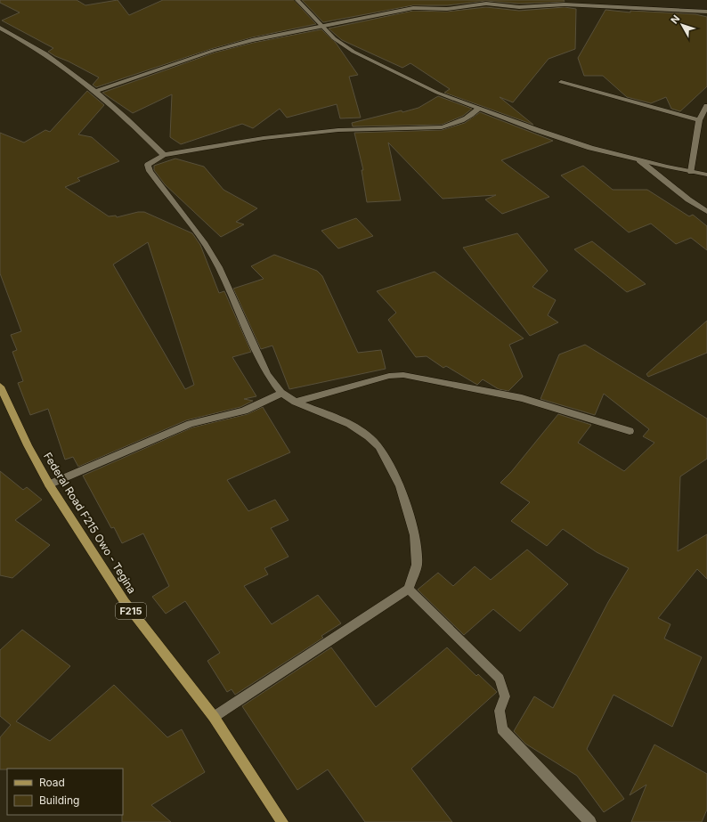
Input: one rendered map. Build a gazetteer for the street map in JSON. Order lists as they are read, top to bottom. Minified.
{"streets":{"main road":["Federal Road F215 Owo - Tegina","F215"]},"legend":["Road","Building"],"north":"top left"}
